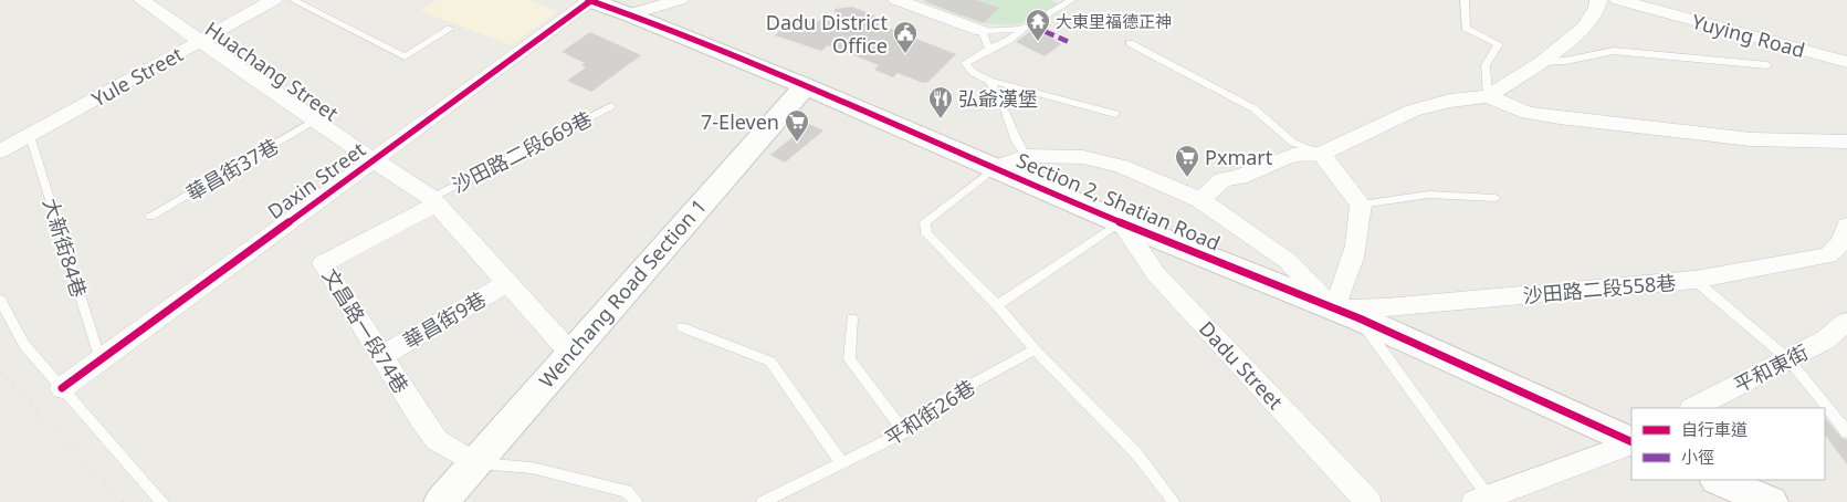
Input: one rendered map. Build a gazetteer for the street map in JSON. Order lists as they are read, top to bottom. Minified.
{"streets":{"street":["Yuying Road","Huachang Street","Yule Street","Daxin Street","Section 2, Shatian Road","沙田路二段558巷","Wenchang Road Section 1","華昌街9巷","文昌路一段74巷","Dadu Street","平和東街"],"lane":["沙田路二段669巷","華昌街37巷","大新街84巷","平和街26巷"]},"crossings":[["Huachang Street","Yule Street"],["Huachang Street","沙田路二段669巷"],["Huachang Street","華昌街37巷"],["Huachang Street","Daxin Street"],["Huachang Street","Wenchang Road Section 1"],["Huachang Street","華昌街9巷"],["Huachang Street","文昌路一段74巷"],["Yule Street","大新街84巷"],["沙田路二段669巷","文昌路一段74巷"],["Daxin Street","Section 2, Shatian Road"],["Daxin Street","大新街84巷"],["Section 2, Shatian Road","沙田路二段558巷"],["Section 2, Shatian Road","Wenchang Road Section 1"],["Section 2, Shatian Road","Dadu Street"],["Wenchang Road Section 1","文昌路一段74巷"],["華昌街9巷","文昌路一段74巷"]],"places":{"temple":["大東里福德正神"],"public building":["Dadu District Office"],"restaurant":["弘爺漢堡"],"supermarket":["7-Eleven","Pxmart"]},"legend":["自行車道","小徑"]}
